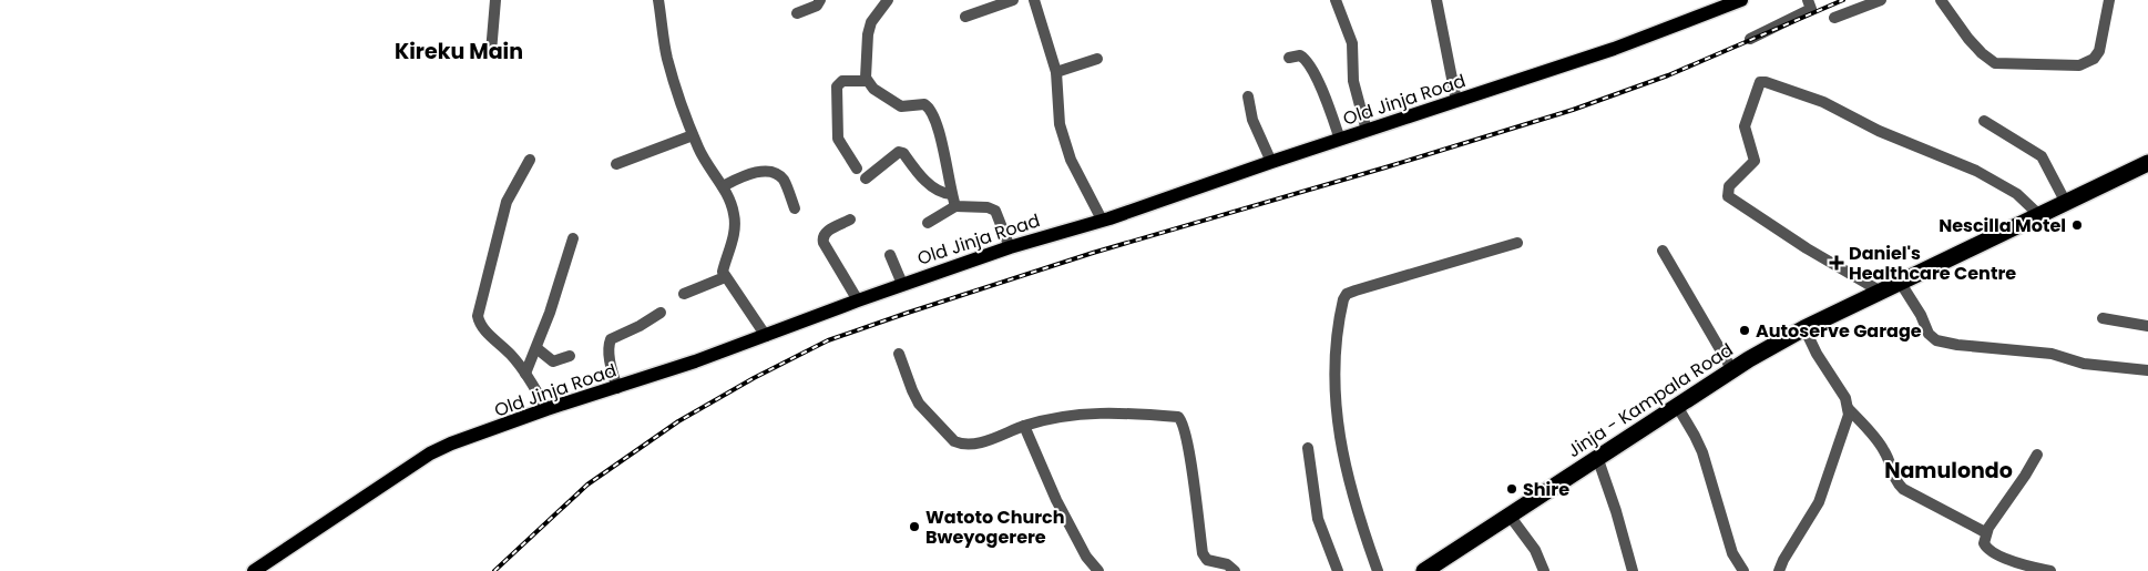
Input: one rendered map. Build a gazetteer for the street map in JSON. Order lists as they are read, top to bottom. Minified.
{"streets":{"highway":["Jinja - Kampala Road"],"main road":["Old Jinja Road"]},"districts":["Kireku Main","Namulondo"],"places":{"other":["Nescilla Motel","Autoserve Garage","Shire","Watoto Church Bweyogerere"],"health":["Daniel's Healthcare Centre"]}}
